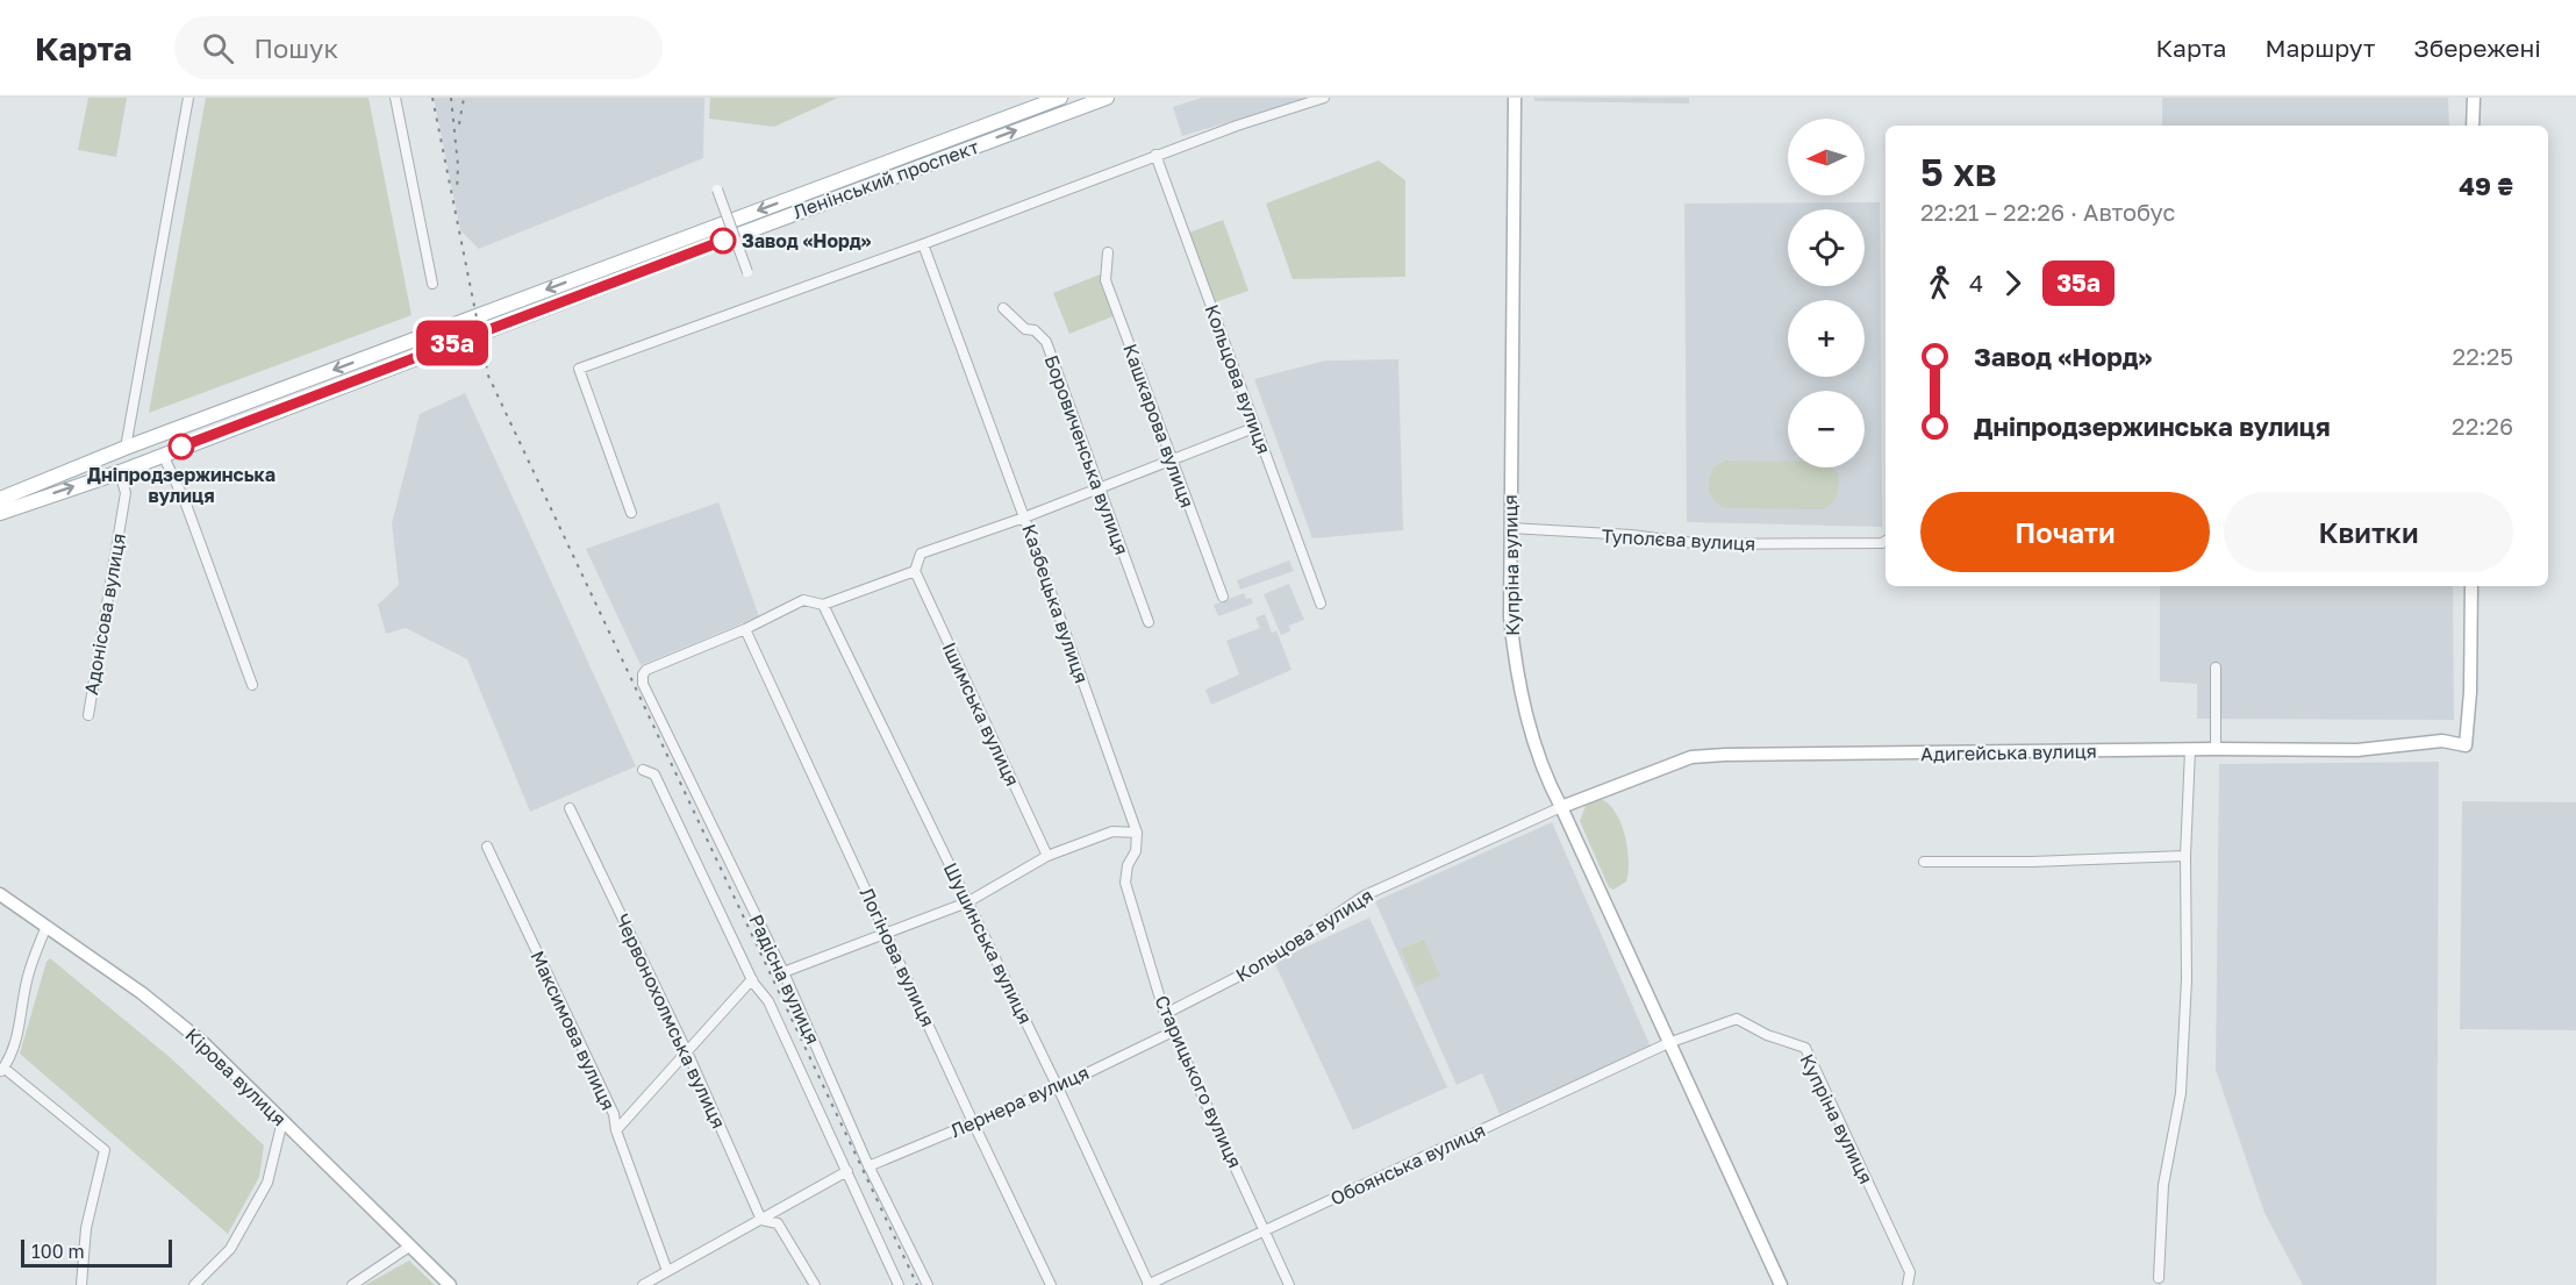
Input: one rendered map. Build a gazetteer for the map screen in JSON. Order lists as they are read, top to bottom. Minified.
{"streets":{"main road":["Ленінський проспект","Купріна вулиця","Адигейська вулиця","Кірова вулиця"],"street":["Кольцова вулиця","Кашкарова вулиця","Боровиченська вулиця","Туполєва вулиця","Казбецька вулиця","Адонісова вулиця","Ішимська вулиця","Шушинська вулиця","Логінова вулиця","Радісна вулиця","Червонохолмська вулиця","Максимова вулиця","Старицького вулиця","Лернера вулиця","Обоянська вулиця"]},"crossings":[["Ленінський проспект","Адонісова вулиця"],["Кольцова вулиця","Купріна вулиця"],["Кольцова вулиця","Адигейська вулиця"],["Кольцова вулиця","Старицького вулиця"],["Туполєва вулиця","Купріна вулиця"],["Купріна вулиця","Адигейська вулиця"],["Купріна вулиця","Обоянська вулиця"],["Казбецька вулиця","Старицького вулиця"],["Шушинська вулиця","Лернера вулиця"],["Шушинська вулиця","Обоянська вулиця"],["Логінова вулиця","Радісна вулиця"],["Логінова вулиця","Лернера вулиця"],["Радісна вулиця","Лернера вулиця"],["Старицького вулиця","Лернера вулиця"],["Старицького вулиця","Обоянська вулиця"]],"places":["Завод «Норд»","Дніпродзержинська вулиця"],"lines":["bus line 35а"],"scale_bar":"100 m","north":"left","page":{"header":"Карта","search":"Пошук","nav":["Карта","Маршрут","Збережені"],"on_map":"35а","map_buttons":["+","−"],"heading":["5 хв","22:21 – 22:26 · Автобус","49 ₴"],"legs":["4","35а"],"list":[{"name":"Завод «Норд»","value":"22:25"},{"name":"Дніпродзержинська вулиця","value":"22:26"}],"buttons":["Почати","Квитки"],"scale":"100 m"}}
